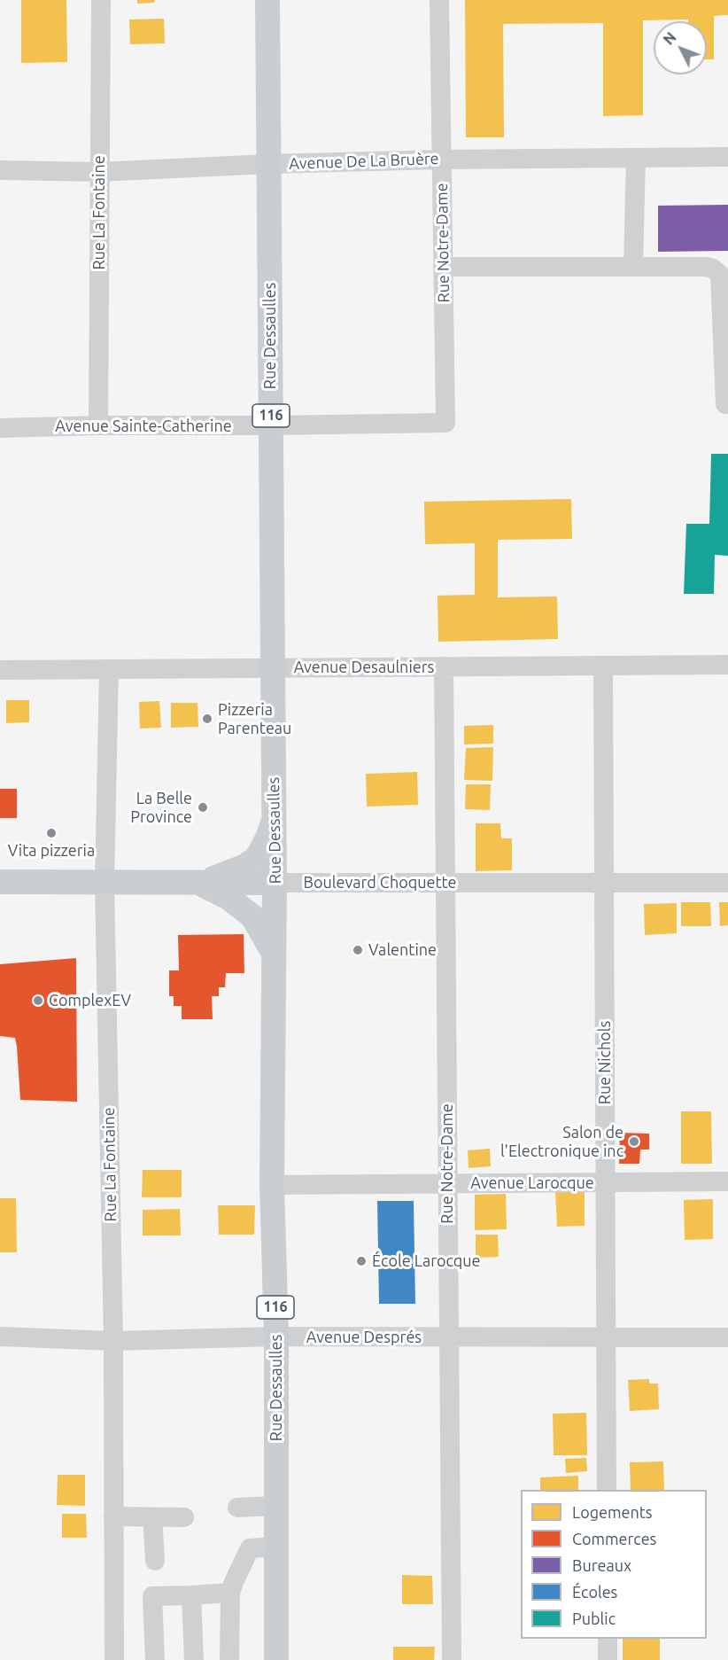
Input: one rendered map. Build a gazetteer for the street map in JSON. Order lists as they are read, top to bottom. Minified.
{"streets":{"main road":["Rue Dessaulles","116","Boulevard Choquette"],"street":["Avenue De La Bruère","Rue La Fontaine","Rue Notre-Dame","Avenue Sainte-Catherine","Avenue Desaulniers","Rue Nichols","Avenue Larocque","Avenue Després"]},"crossings":[["Avenue De La Bruère","Rue La Fontaine"],["Avenue De La Bruère","Rue Notre-Dame"],["Avenue De La Bruère","Rue Dessaulles"],["Rue La Fontaine","Avenue Sainte-Catherine"],["Rue La Fontaine","Avenue Desaulniers"],["Rue La Fontaine","Boulevard Choquette"],["Rue La Fontaine","Avenue Després"],["Rue Notre-Dame","Avenue Sainte-Catherine"],["Rue Notre-Dame","Avenue Desaulniers"],["Rue Notre-Dame","Boulevard Choquette"],["Rue Notre-Dame","Avenue Larocque"],["Rue Notre-Dame","Avenue Després"],["Rue Dessaulles","Avenue Sainte-Catherine"],["Rue Dessaulles","Avenue Desaulniers"],["Rue Dessaulles","Boulevard Choquette"],["Rue Dessaulles","Avenue Larocque"],["Rue Dessaulles","Avenue Després"],["Avenue Desaulniers","Rue Nichols"],["Boulevard Choquette","Rue Nichols"],["Rue Nichols","Avenue Larocque"],["Rue Nichols","Avenue Després"]],"places":["Pizzeria Parenteau","La Belle Province","Vita pizzeria","Valentine","ComplexEV","Salon de l'Electronique inc","École Larocque"],"legend":["Logements","Commerces","Bureaux","Écoles","Public"],"north":"top left"}
